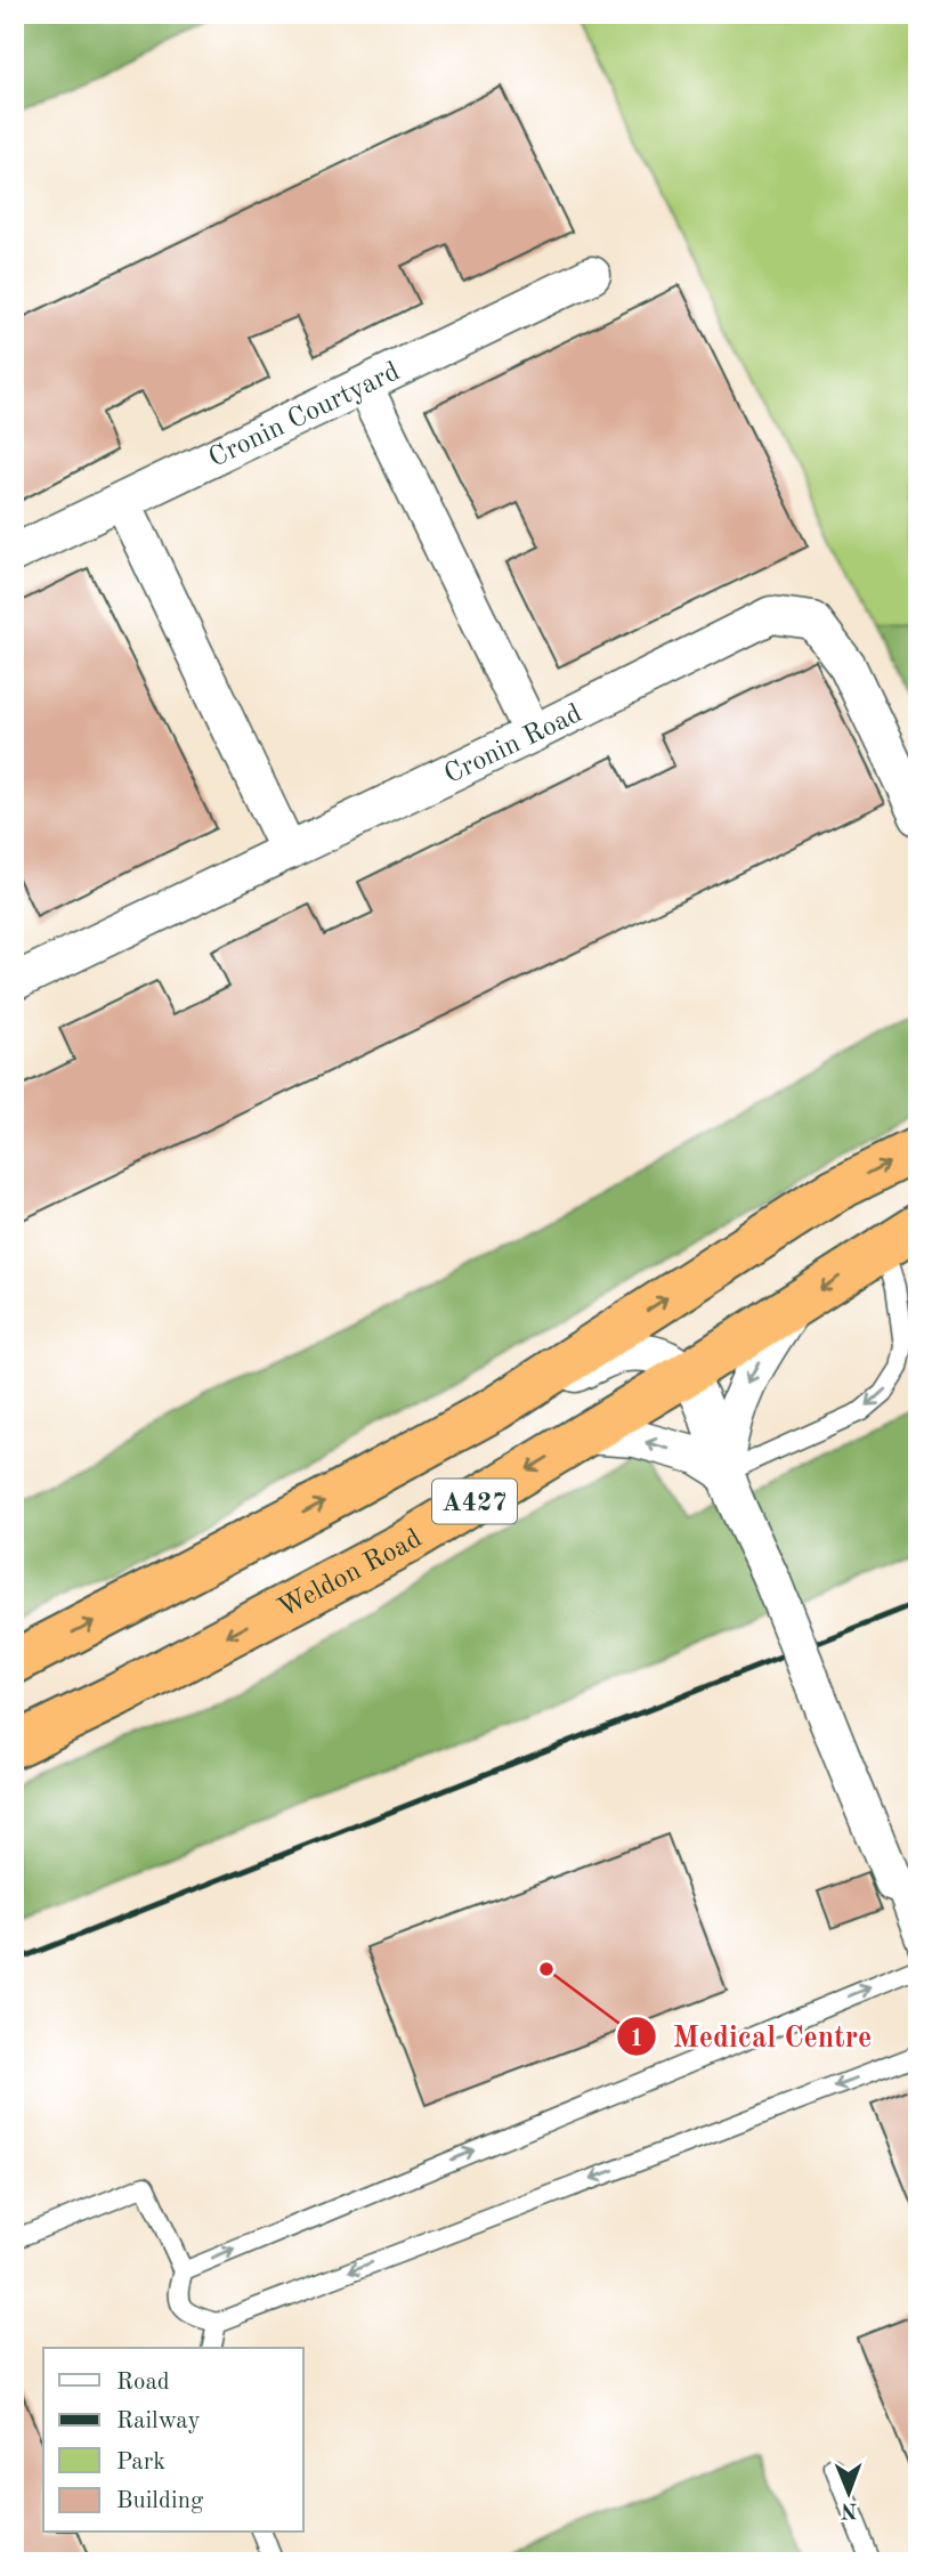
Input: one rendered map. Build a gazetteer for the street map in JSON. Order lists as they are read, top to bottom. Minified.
{"streets":{"highway":["A427","Weldon Road"],"street":["Cronin Courtyard","Cronin Road"]},"places":["Medical Centre"],"legend":["Road","Railway","Park","Building"],"north":"bottom"}
